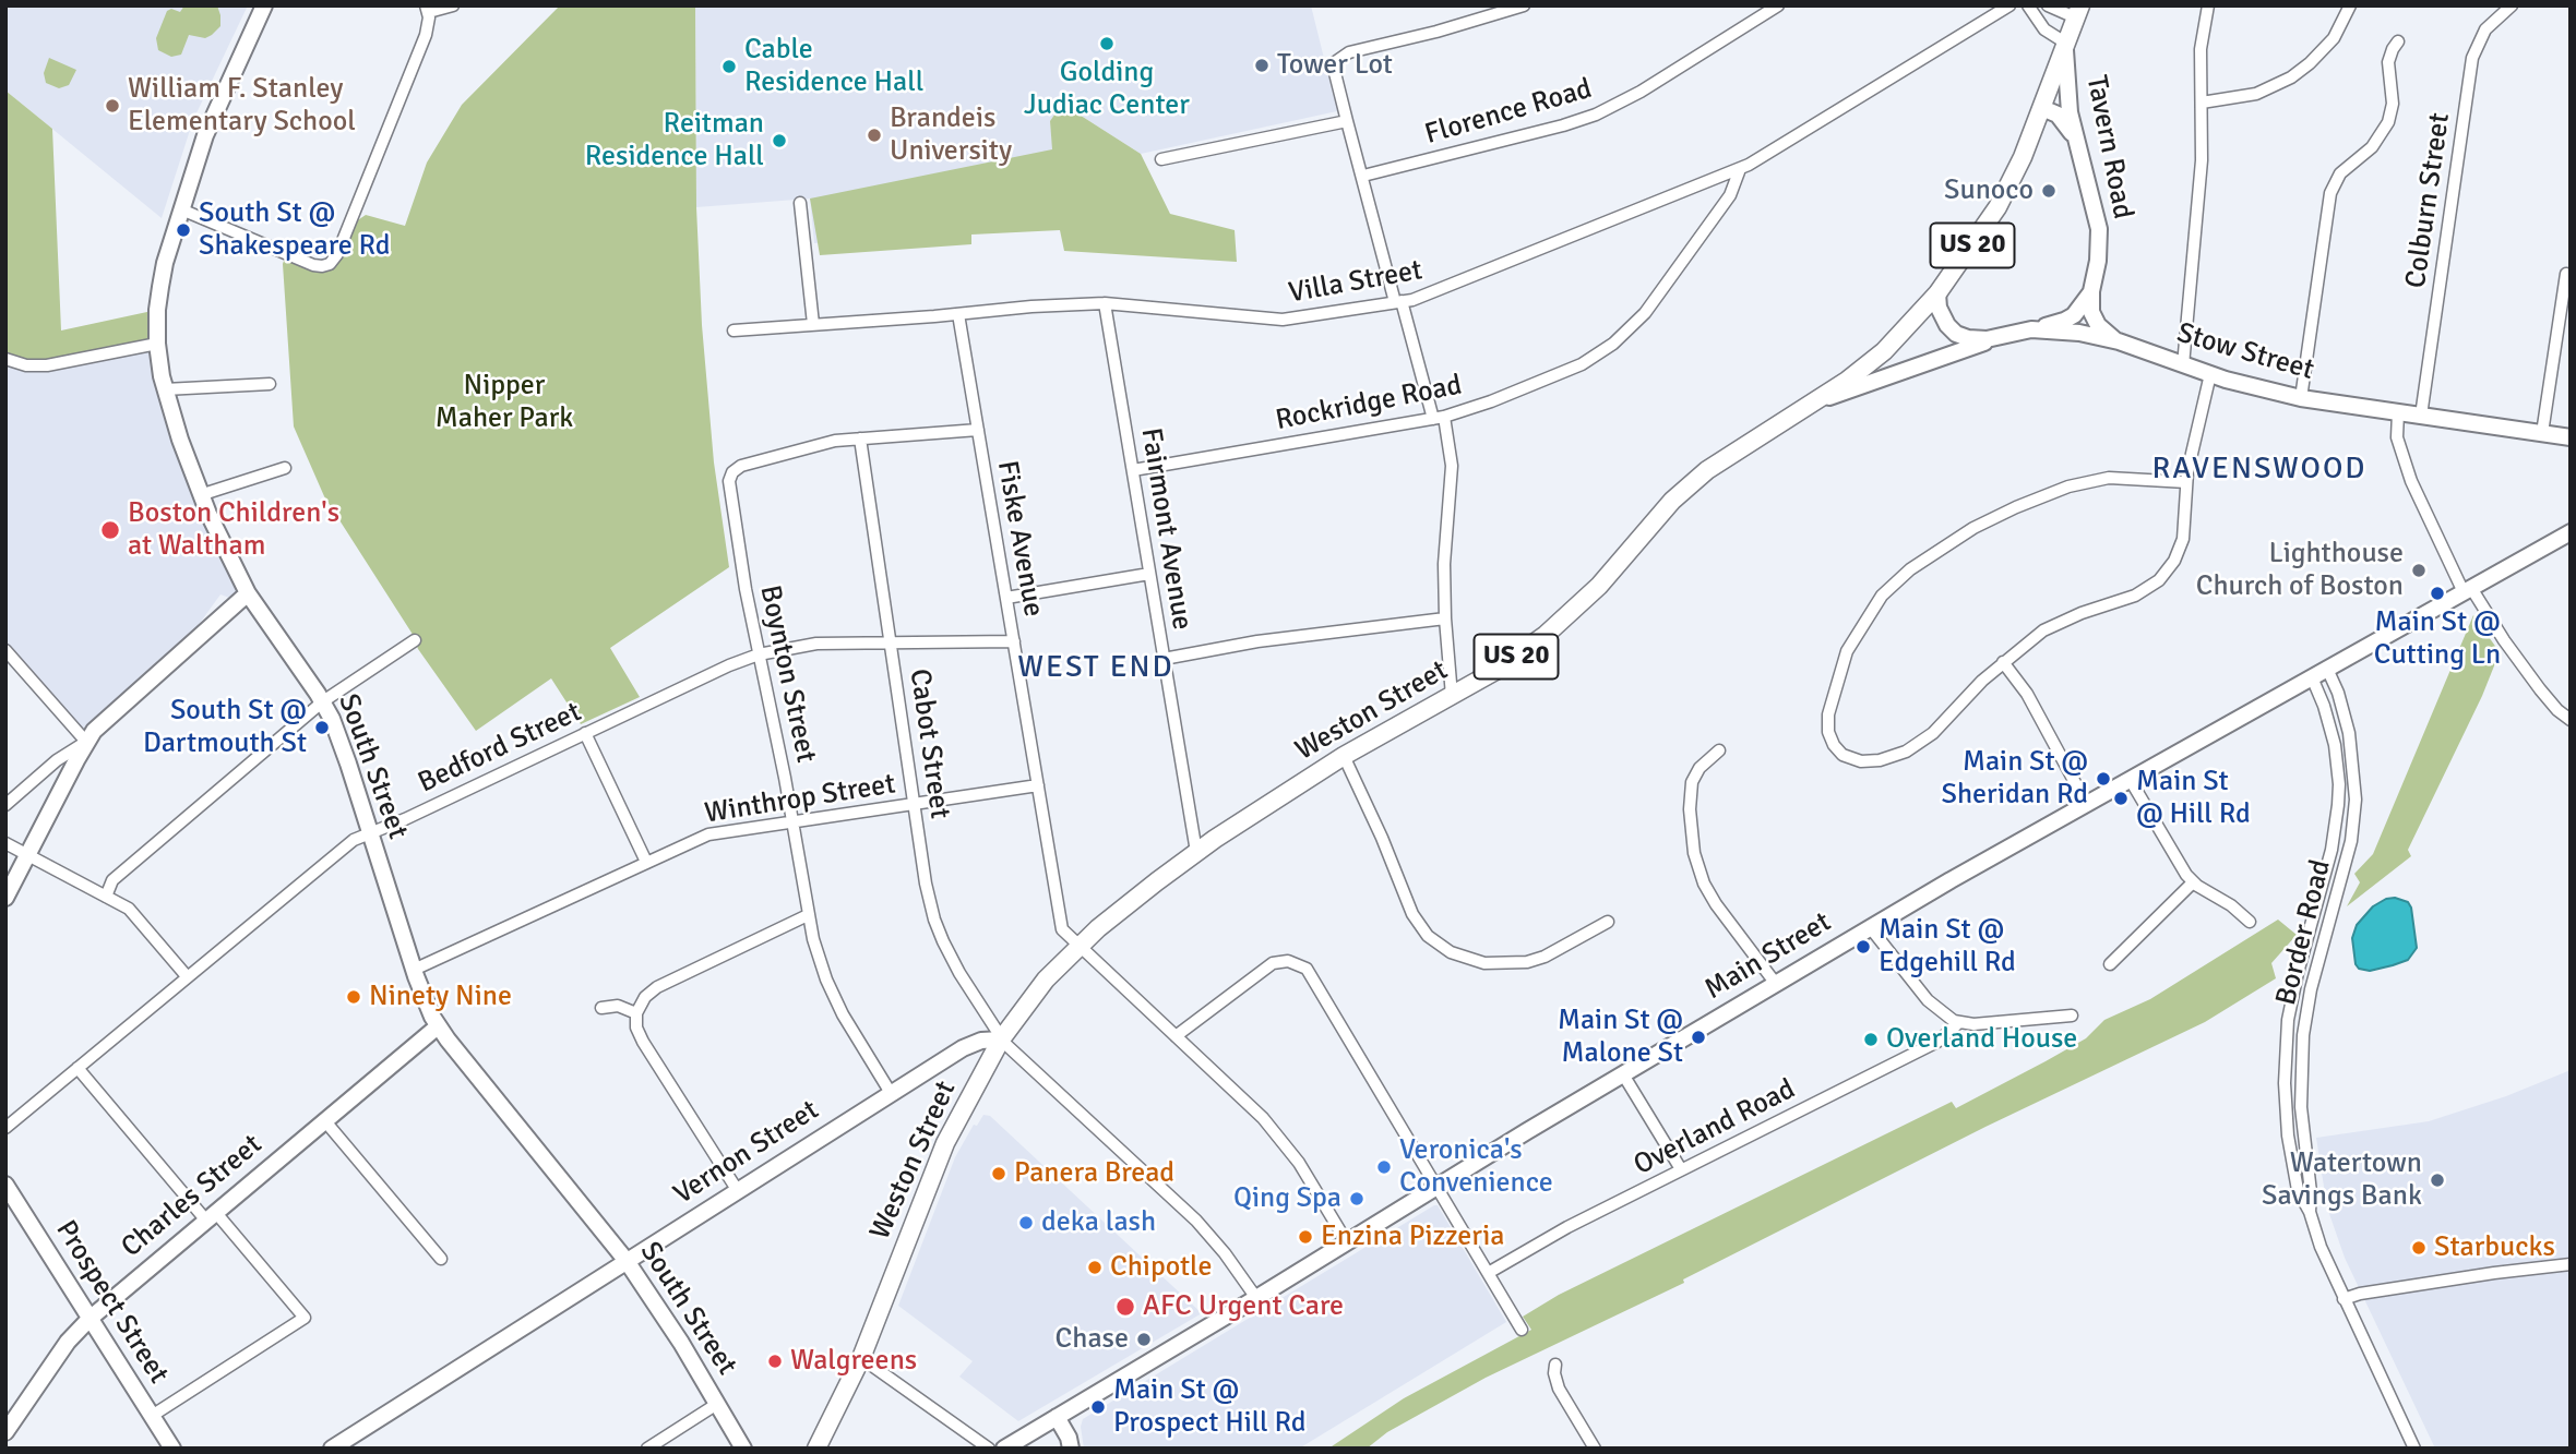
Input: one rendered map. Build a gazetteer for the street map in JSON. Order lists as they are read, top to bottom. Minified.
{"streets":{"main road":["US 20","Weston Street"],"street":["Florence Road","Tavern Road","Colburn Street","Villa Street","Stow Street","Rockridge Road","Fairmont Avenue","Fiske Avenue","Boynton Street","Cabot Street","Bedford Street","South Street","Winthrop Street","Border Road","Main Street","Overland Road","Vernon Street","Charles Street","Prospect Street"]},"crossings":[["Tavern Road","Stow Street"],["Tavern Road","Weston Street"],["Colburn Street","Stow Street"],["Villa Street","Rockridge Road"],["Villa Street","Fairmont Avenue"],["Villa Street","Fiske Avenue"],["Stow Street","Weston Street"],["Rockridge Road","Fairmont Avenue"],["Fairmont Avenue","Weston Street"],["Fiske Avenue","Weston Street"],["Fiske Avenue","Bedford Street"],["Fiske Avenue","Winthrop Street"],["Fiske Avenue","Main Street"],["Boynton Street","Cabot Street"],["Boynton Street","Bedford Street"],["Boynton Street","Winthrop Street"],["Boynton Street","Vernon Street"],["Weston Street","Cabot Street"],["Weston Street","Vernon Street"],["Cabot Street","Bedford Street"],["Cabot Street","Winthrop Street"],["Cabot Street","Main Street"],["Cabot Street","Vernon Street"],["Bedford Street","South Street"],["South Street","Winthrop Street"],["South Street","Vernon Street"],["South Street","Charles Street"],["Border Road","Main Street"],["Charles Street","Prospect Street"]],"districts":["RAVENSWOOD","WEST END"],"parks":["Nipper Maher Park"],"places":["Golding Judiac Center","Tower Lot","Cable Residence Hall","William F. Stanley Elementary School","Brandeis University","Reitman Residence Hall","Sunoco","South St @ Shakespeare Rd","Boston Children's at Waltham","Lighthouse Church of Boston","Main St @ Cutting Ln","South St @ Dartmouth St","Main St @ Sheridan Rd","Main St @ Hill Rd","Main St @ Edgehill Rd","Ninety Nine","Main St @ Malone St","Overland House","Veronica's Convenience","Panera Bread","Watertown Savings Bank","Qing Spa","deka lash","Enzina Pizzeria","Starbucks","Chipotle","AFC Urgent Care","Chase","Walgreens","Main St @ Prospect Hill Rd"]}
